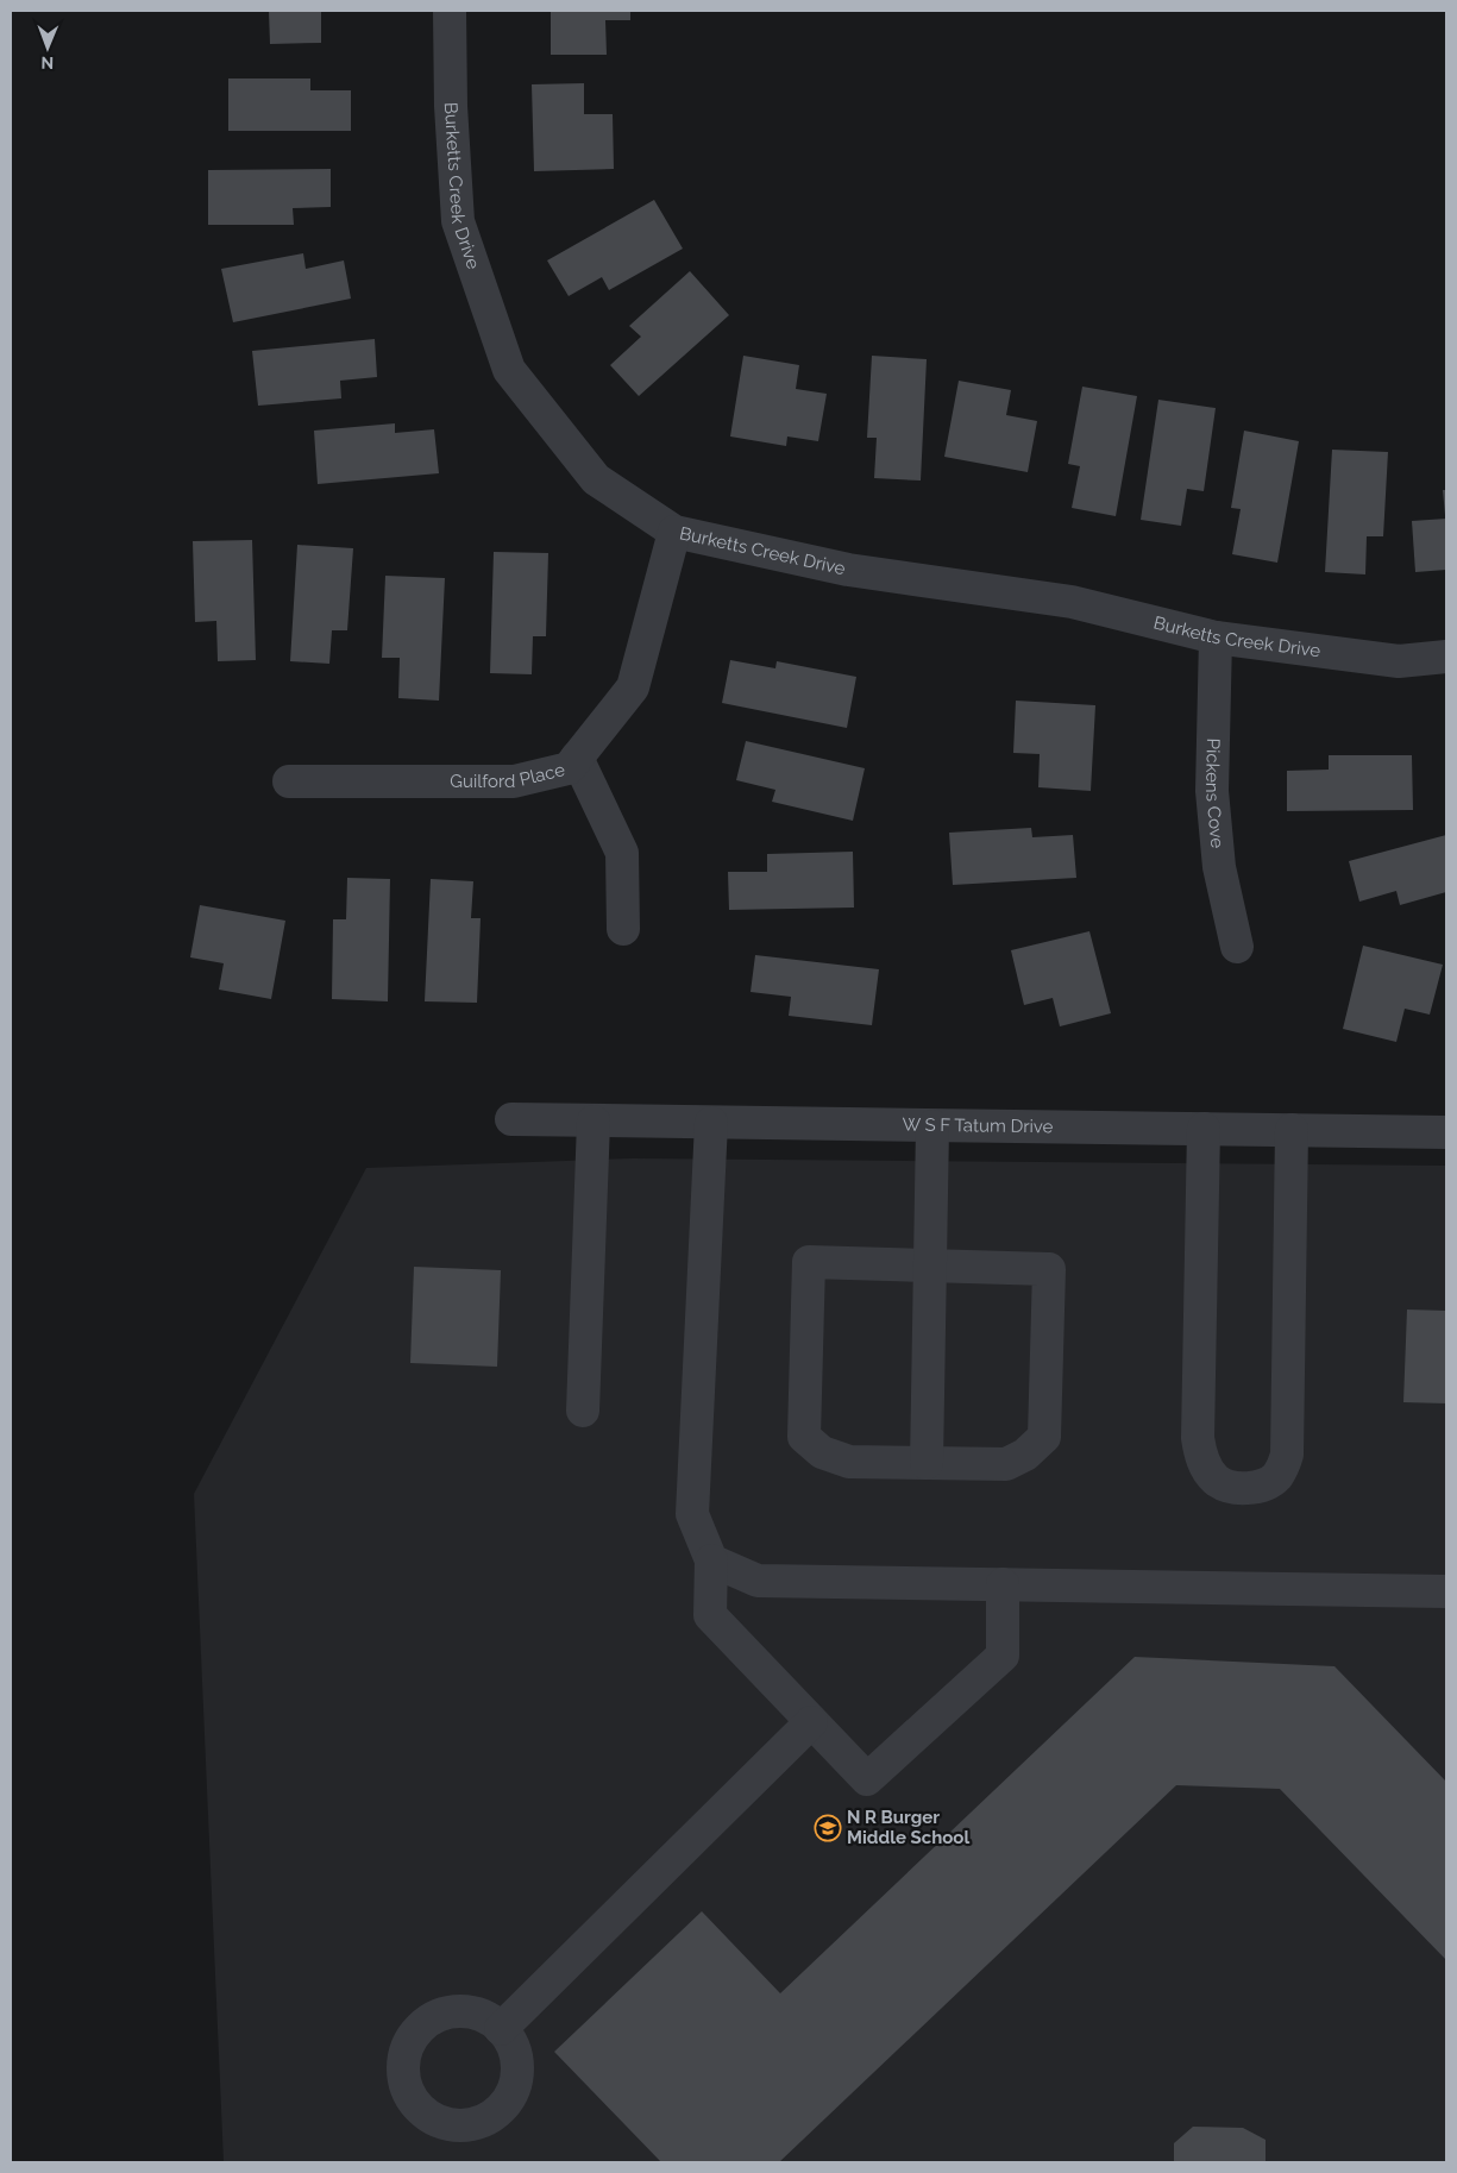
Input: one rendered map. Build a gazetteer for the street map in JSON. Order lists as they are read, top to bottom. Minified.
{"streets":{"street":["Burketts Creek Drive","Guilford Place","Pickens Cove","W S F Tatum Drive"]},"crossings":[["Burketts Creek Drive","Guilford Place"],["Burketts Creek Drive","Pickens Cove"]],"places":{"school or university":["N R Burger Middle School"]},"north":"bottom"}
